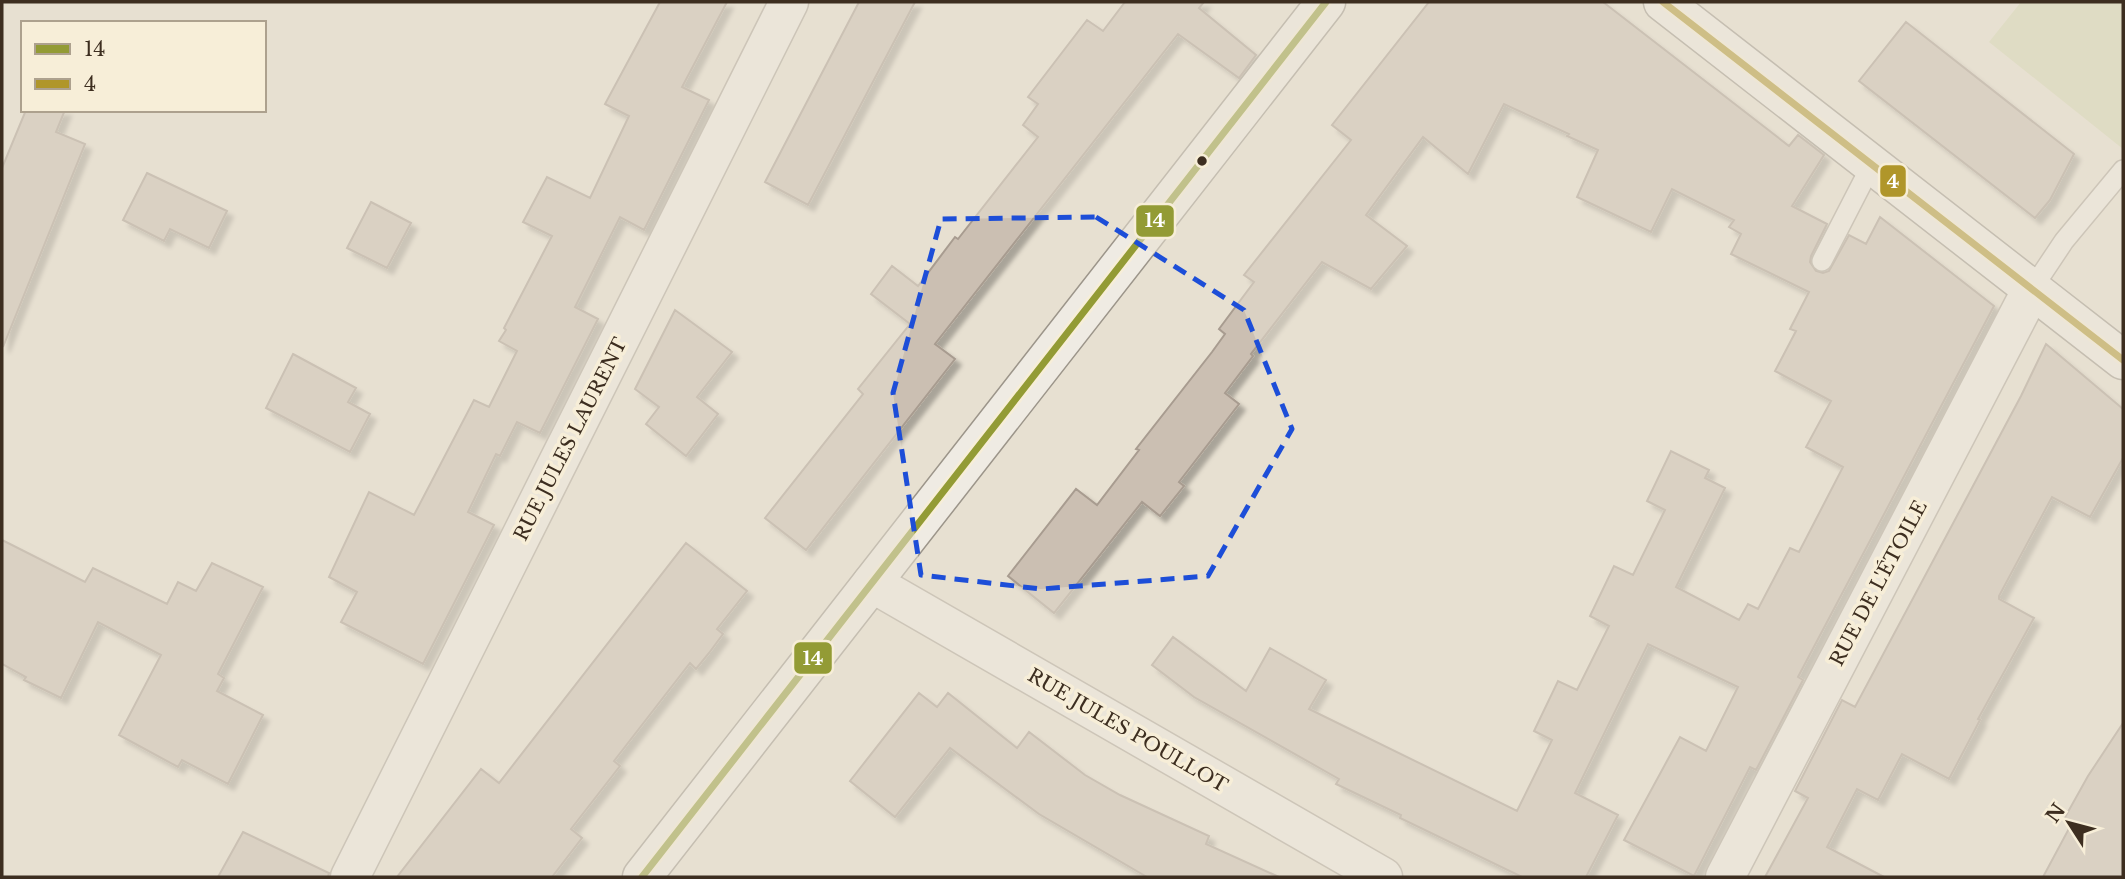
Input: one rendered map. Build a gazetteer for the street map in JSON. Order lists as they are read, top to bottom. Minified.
{"streets":{"street":["RUE JULES LAURENT","RUE DE L'ÉTOILE","RUE JULES POULLOT"]},"lines":["transit line 14","transit line 4"],"legend":["14","4"],"north":"top left"}
